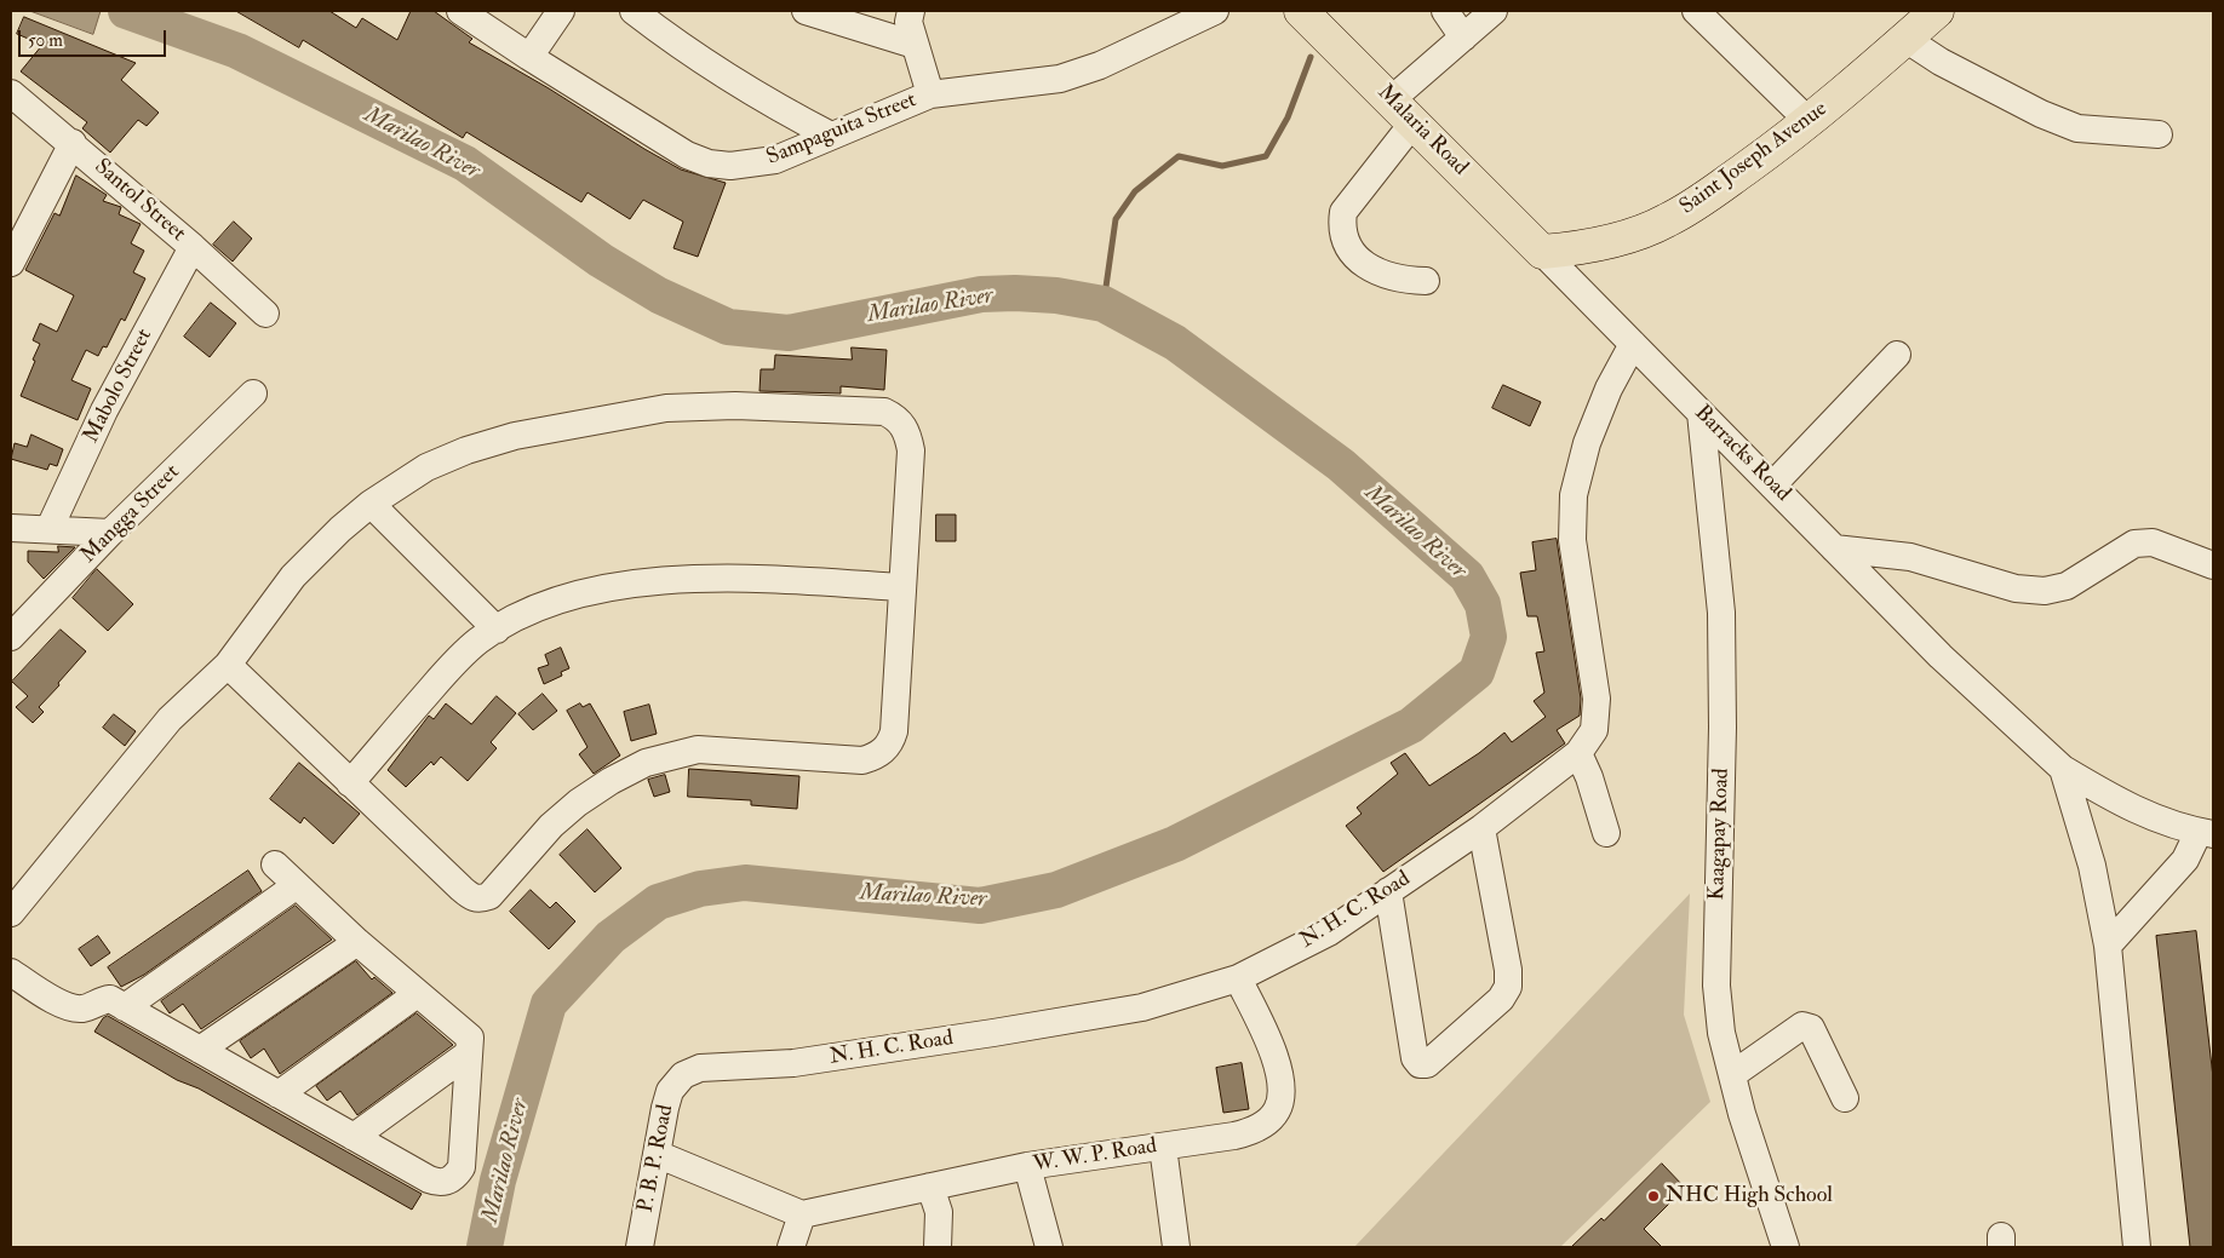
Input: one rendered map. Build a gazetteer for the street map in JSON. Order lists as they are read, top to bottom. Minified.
{"streets":{"main road":["Malaria Road","Saint Joseph Avenue"],"street":["Sampaguita Street","Santol Street","Mabolo Street","Barracks Road","Mangga Street","Kaagapay Road","N. H. C. Road","W. W. P. Road","P. B. P. Road"]},"crossings":[["Malaria Road","Saint Joseph Avenue"],["Malaria Road","Barracks Road"],["Saint Joseph Avenue","Barracks Road"],["Santol Street","Mabolo Street"],["Barracks Road","Kaagapay Road"],["Barracks Road","N. H. C. Road"],["N. H. C. Road","W. W. P. Road"],["N. H. C. Road","P. B. P. Road"]],"water":["Marilao River"],"places":["NHC High School"],"scale_bar":"50 m"}
